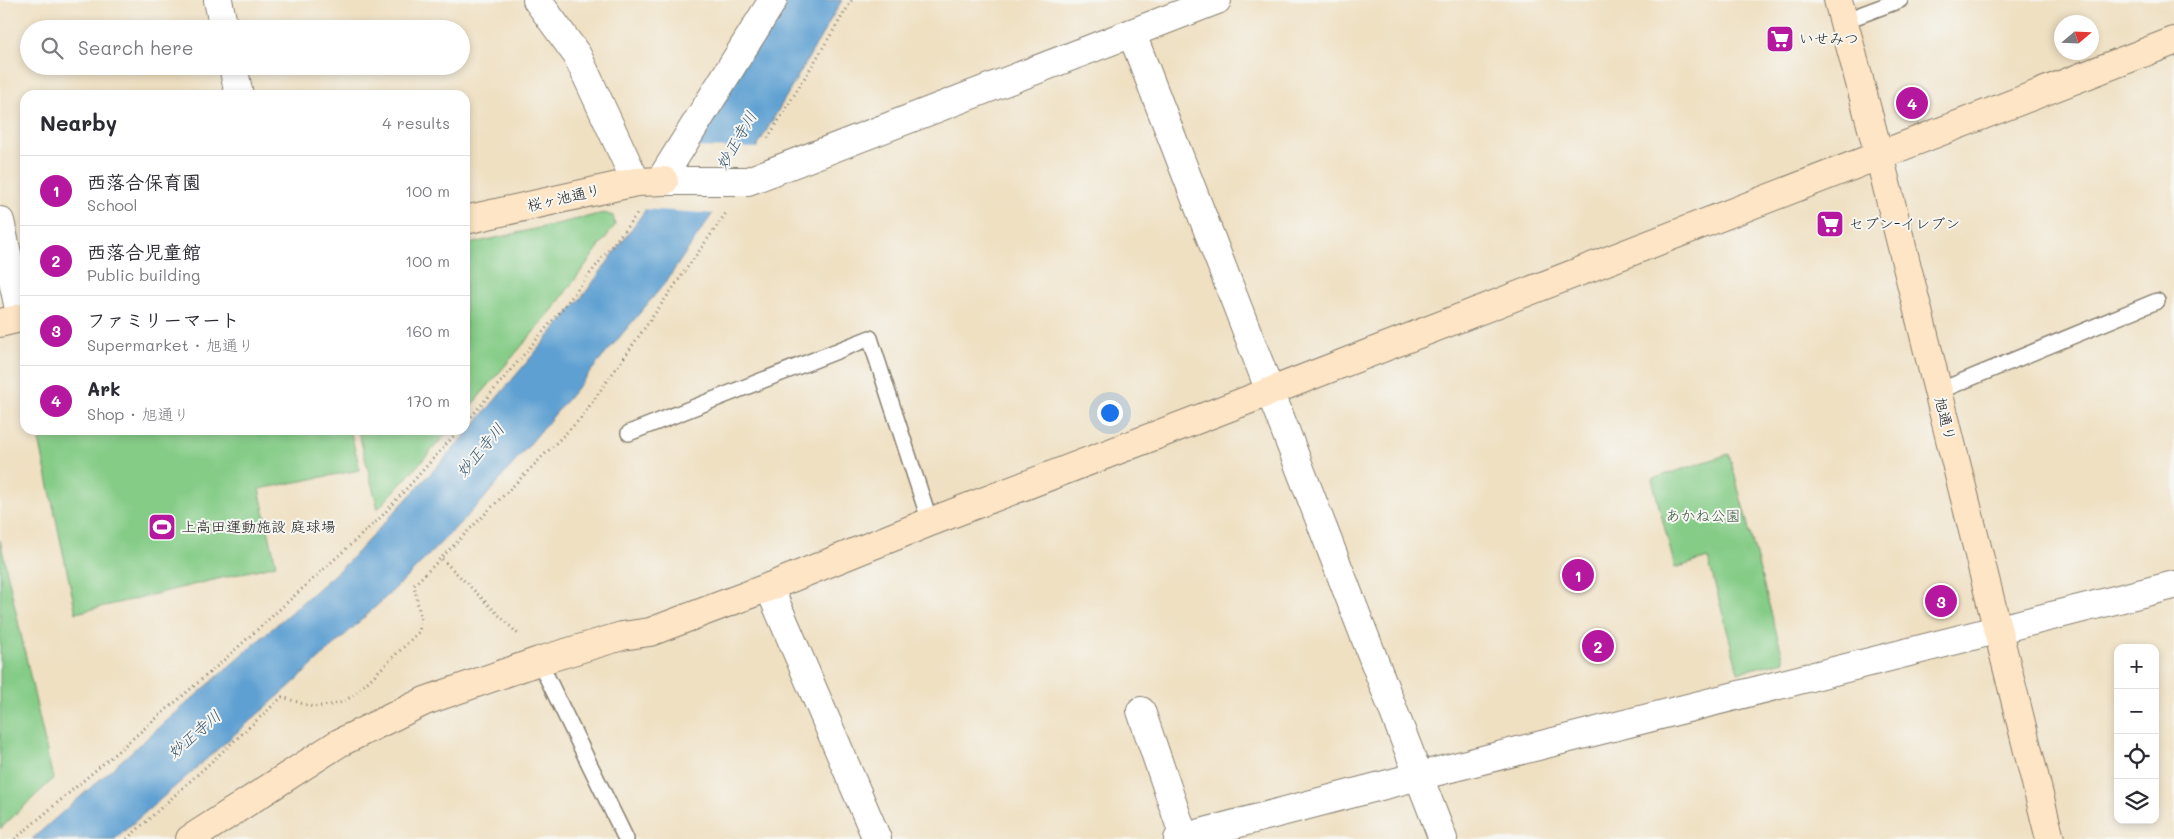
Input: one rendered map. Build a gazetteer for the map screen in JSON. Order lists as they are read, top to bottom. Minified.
{"streets":{"street":["桜ヶ池通り","旭通り"]},"water":["妙正寺川"],"parks":["あかね公園"],"places":{"supermarket":["いせみつ","セブン-イレブン"],"sports":["上高田運動施設 庭球場"]},"north":"right","page":{"search":"Search here","pins":["4","1","3","2"],"heading":["Nearby","4 results"],"list":[{"mark":"1","name":"西落合保育園","note":"School","value":"100 m"},{"mark":"2","name":"西落合児童館","note":"Public building","value":"100 m"},{"mark":"3","name":"ファミリーマート","note":"Supermarket · 旭通り","value":"160 m"},{"mark":"4","name":"Ark","note":"Shop · 旭通り","value":"170 m"}],"map_buttons":["+","−"]}}
